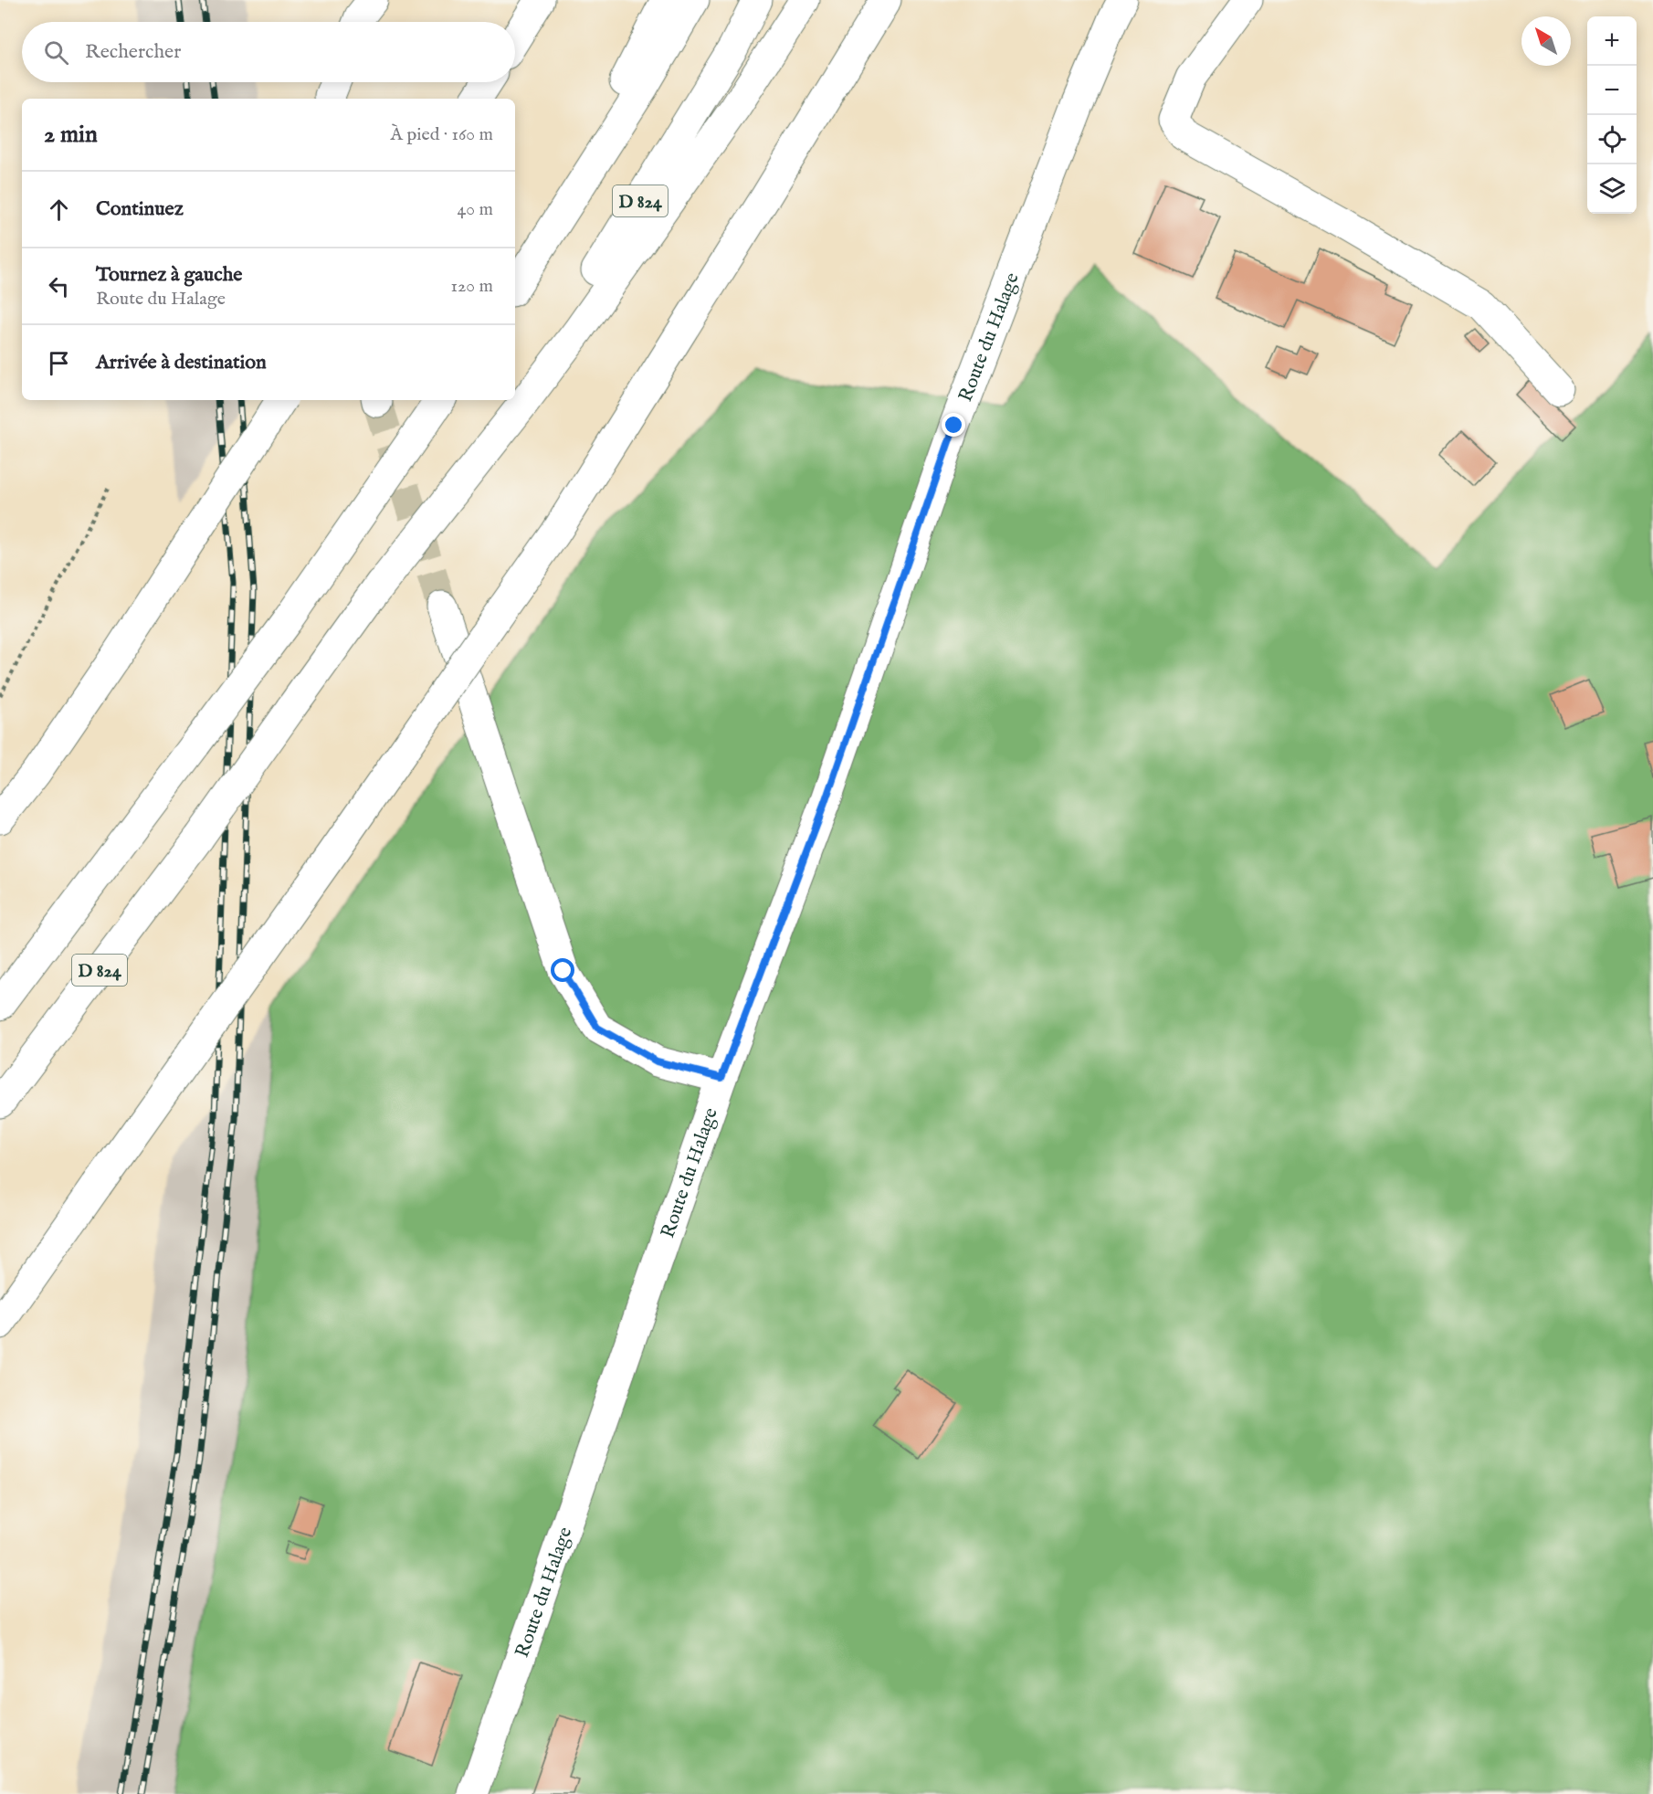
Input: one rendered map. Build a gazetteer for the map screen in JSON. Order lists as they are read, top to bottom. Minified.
{"streets":{"main road":["D 824","Route du Halage"]},"north":"top left","page":{"map_buttons":["+","−"],"search":"Rechercher","heading":["2 min","À pied · 160 m"],"list":[["Continuez","40 m"],["Tournez à gauche","Route du Halage","120 m"],"Arrivée à destination"]}}
